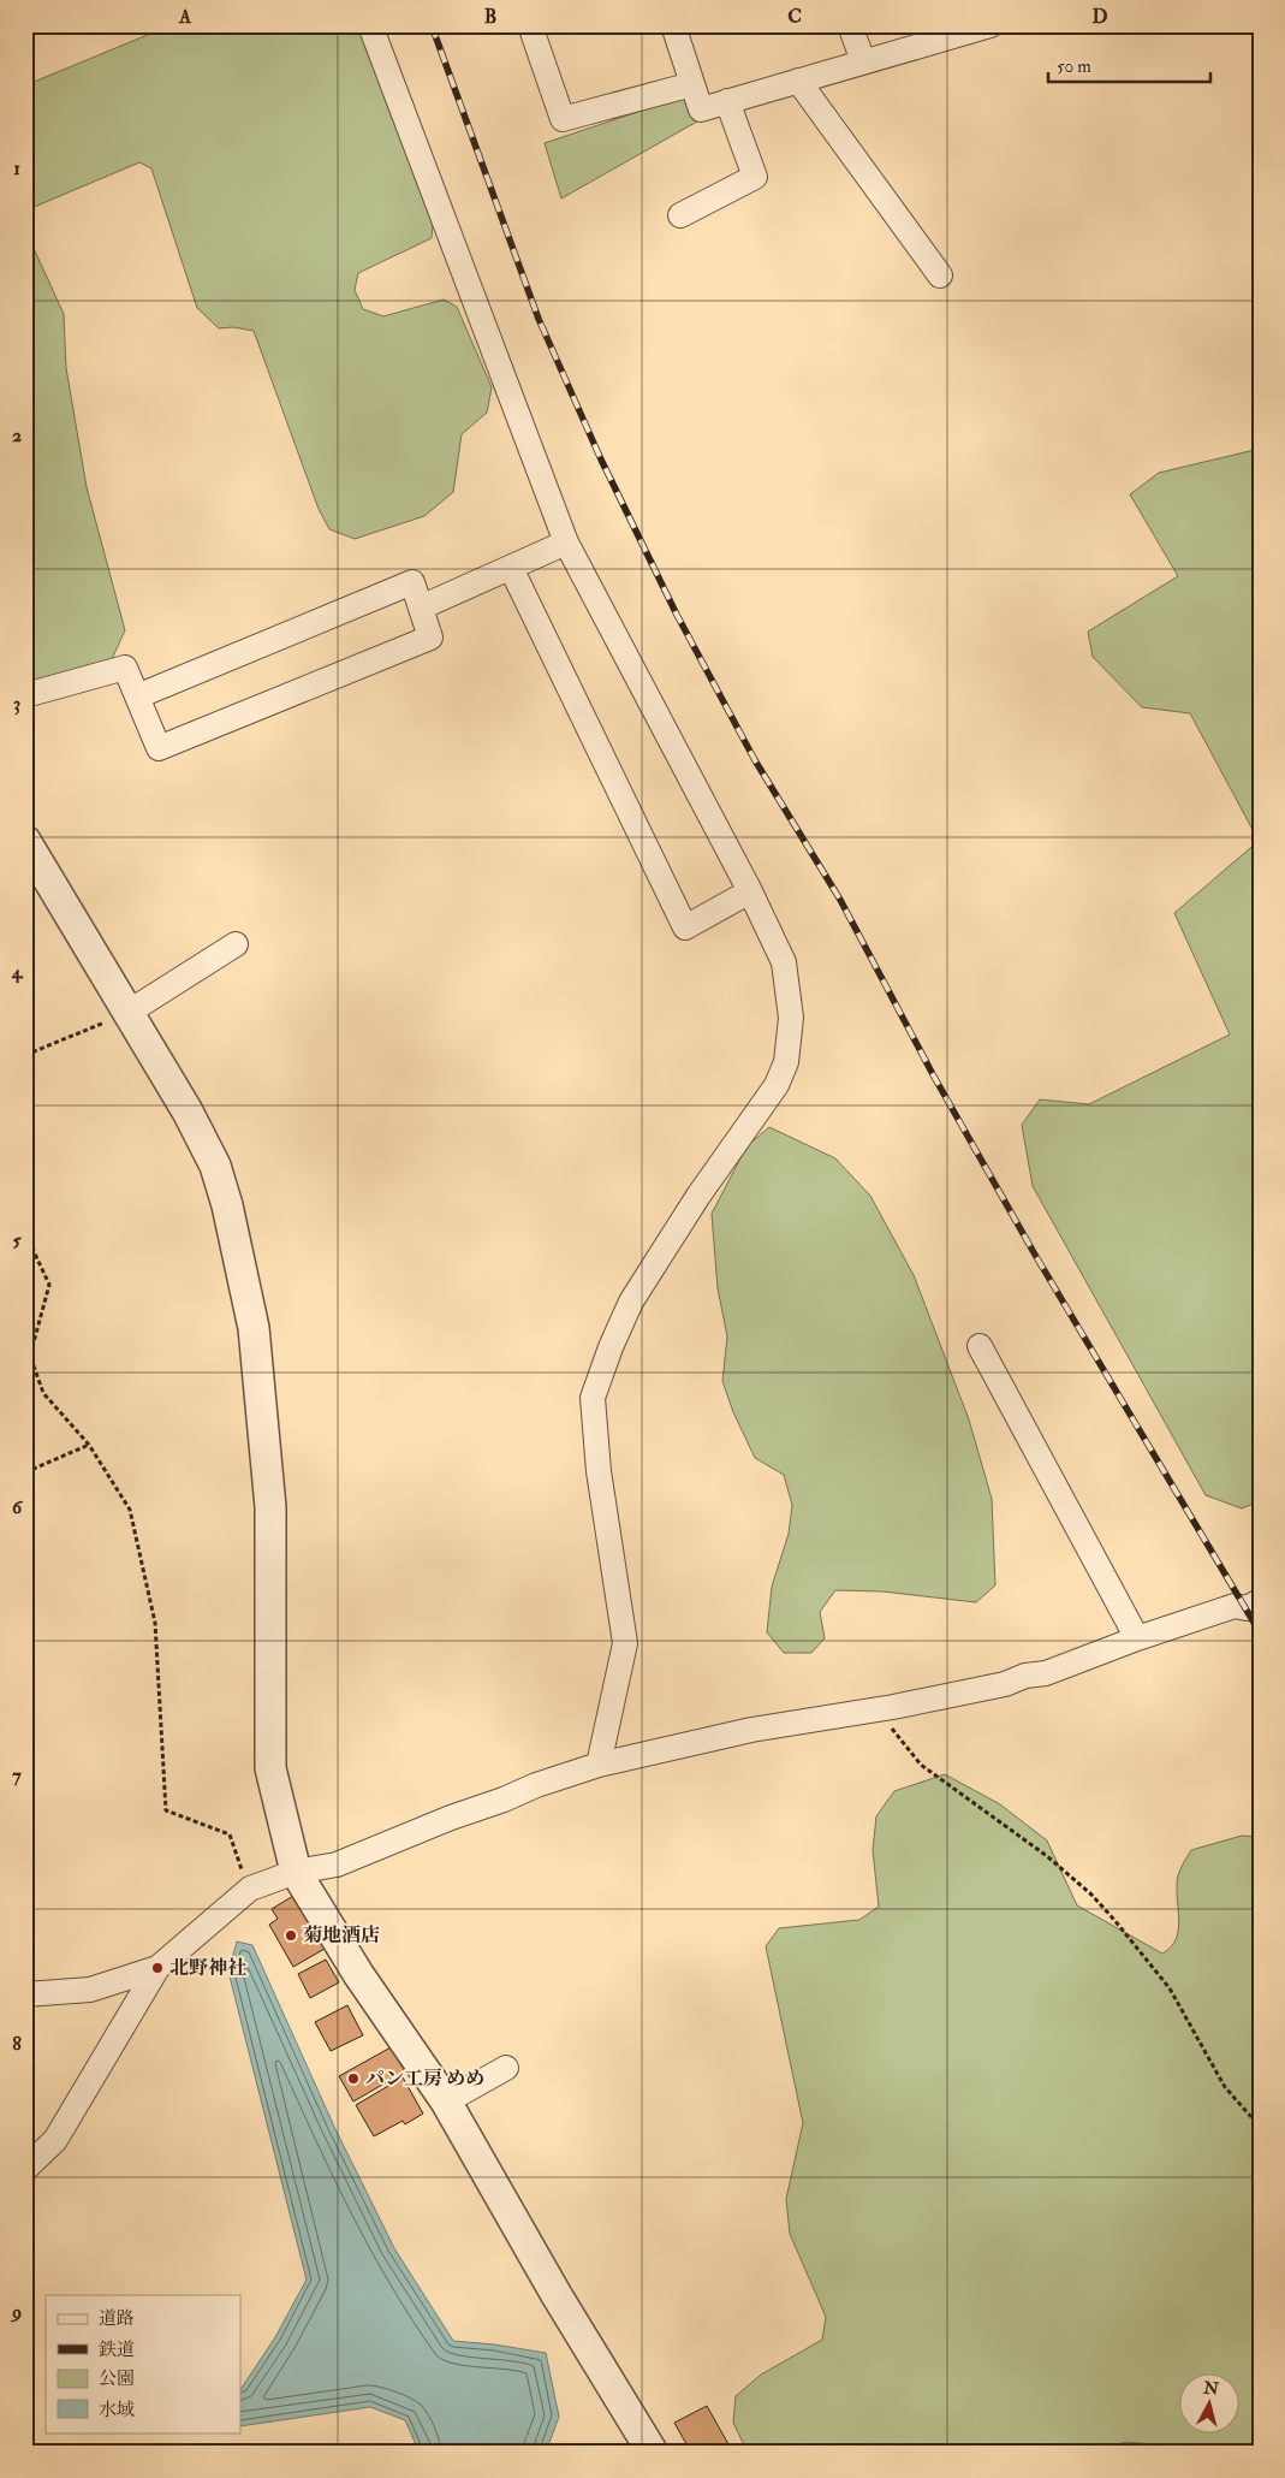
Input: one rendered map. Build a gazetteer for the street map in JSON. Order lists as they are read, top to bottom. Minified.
{"places":["菊地酒店","北野神社","パン工房 めめ"],"legend":["道路","鉄道","公園","水域"],"scale_bar":"50 m","north":"top","grid":{"columns":["A","B","C","D"],"rows":["1","2","3","4","5","6","7","8","9"]}}
